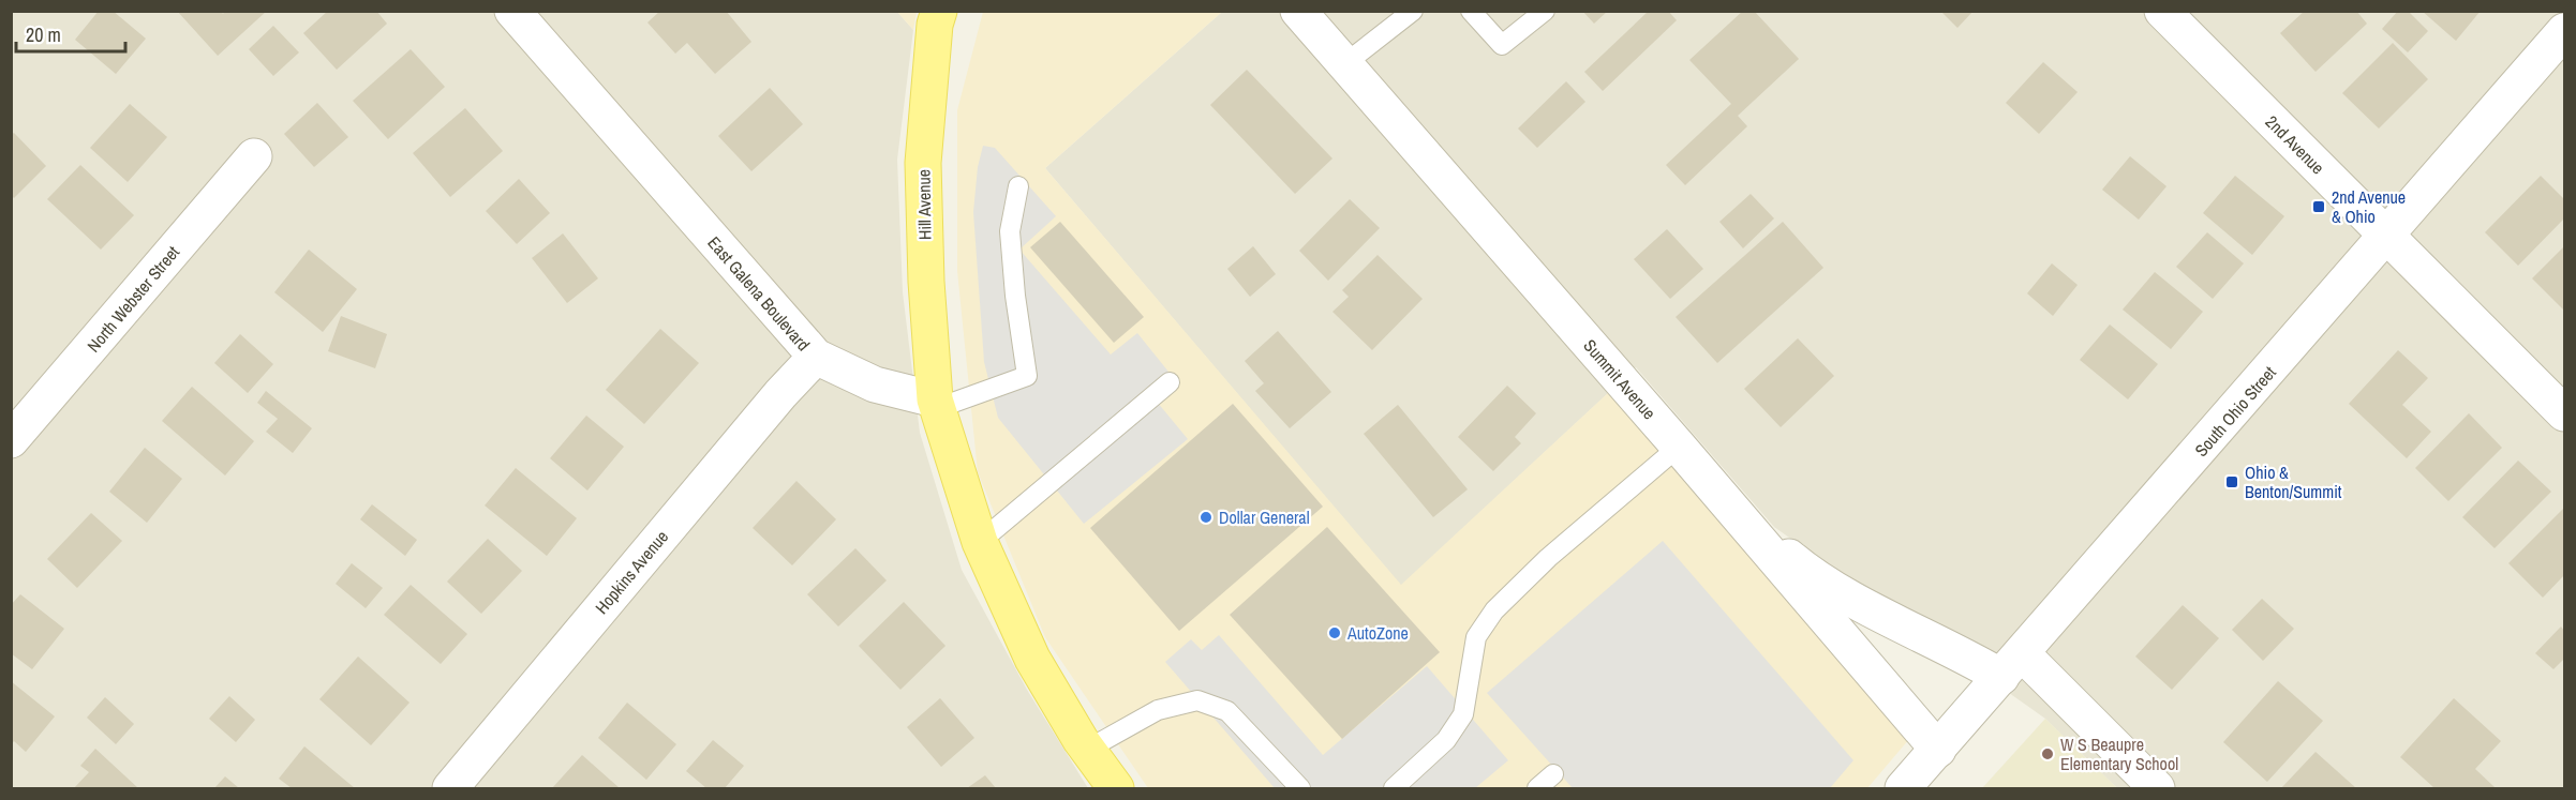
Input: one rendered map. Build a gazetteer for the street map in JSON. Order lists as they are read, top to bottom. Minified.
{"streets":{"main road":["Hill Avenue"],"street":["2nd Avenue","East Galena Boulevard","North Webster Street","Summit Avenue","South Ohio Street","Hopkins Avenue"]},"crossings":[["2nd Avenue","South Ohio Street"],["Hill Avenue","East Galena Boulevard"],["East Galena Boulevard","Hopkins Avenue"],["Summit Avenue","South Ohio Street"]],"places":{"transit":["2nd Avenue & Ohio","Ohio & Benton/Summit"],"other":["Dollar General","AutoZone","W S Beaupre Elementary School"]},"scale_bar":"20 m"}
